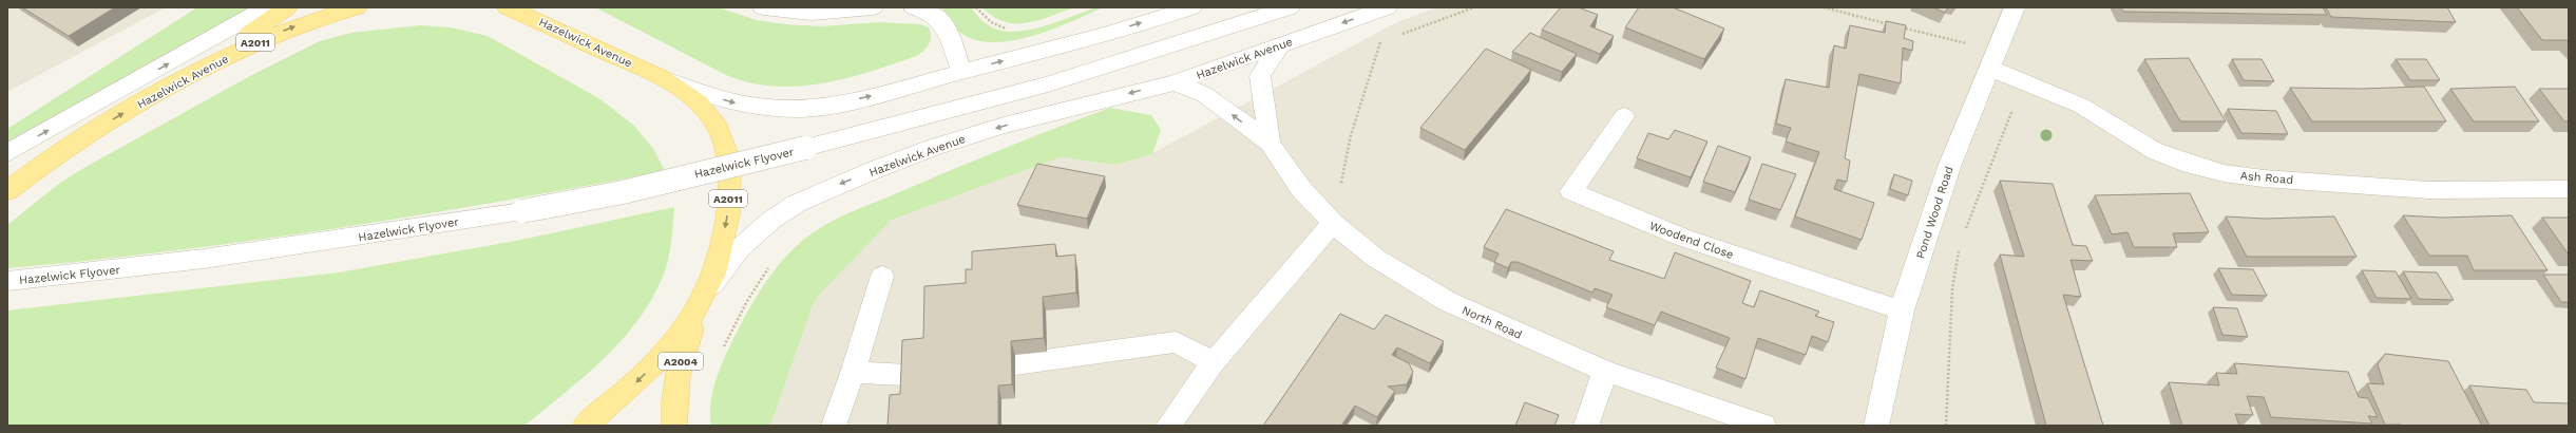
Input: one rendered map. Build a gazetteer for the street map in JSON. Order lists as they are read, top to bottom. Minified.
{"streets":{"main road":["A2011","Hazelwick Avenue","A2004"],"street":["Hazelwick Flyover","Ash Road","Pond Wood Road","Woodend Close","North Road"]},"crossings":[["A2011","Hazelwick Avenue"],["Hazelwick Avenue","North Road"],["Hazelwick Avenue","A2004"],["Ash Road","Pond Wood Road"],["Pond Wood Road","Woodend Close"]]}
